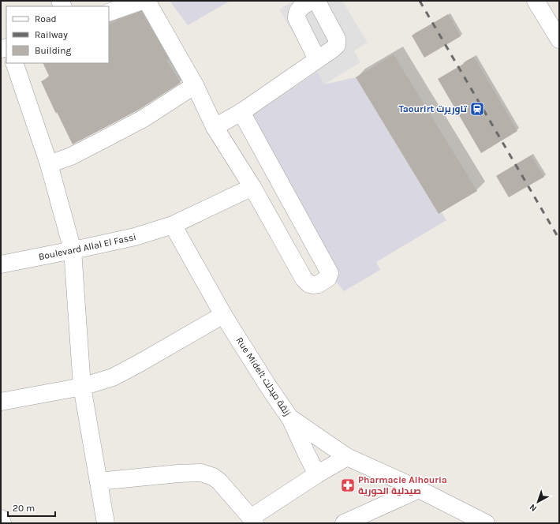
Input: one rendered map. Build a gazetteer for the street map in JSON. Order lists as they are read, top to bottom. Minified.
{"streets":{"street":["Boulevard Allal El Fassi","Rue Midelt زنقة ميدلت"]},"crossings":[["Boulevard Allal El Fassi","Rue Midelt زنقة ميدلت"]],"places":{"station":["Taourirt تاوريرت"],"pharmacy":["Pharmacie Alhouria صيدلية الحورية"]},"legend":["Road","Railway","Building"],"scale_bar":"20 m","north":"bottom left"}
